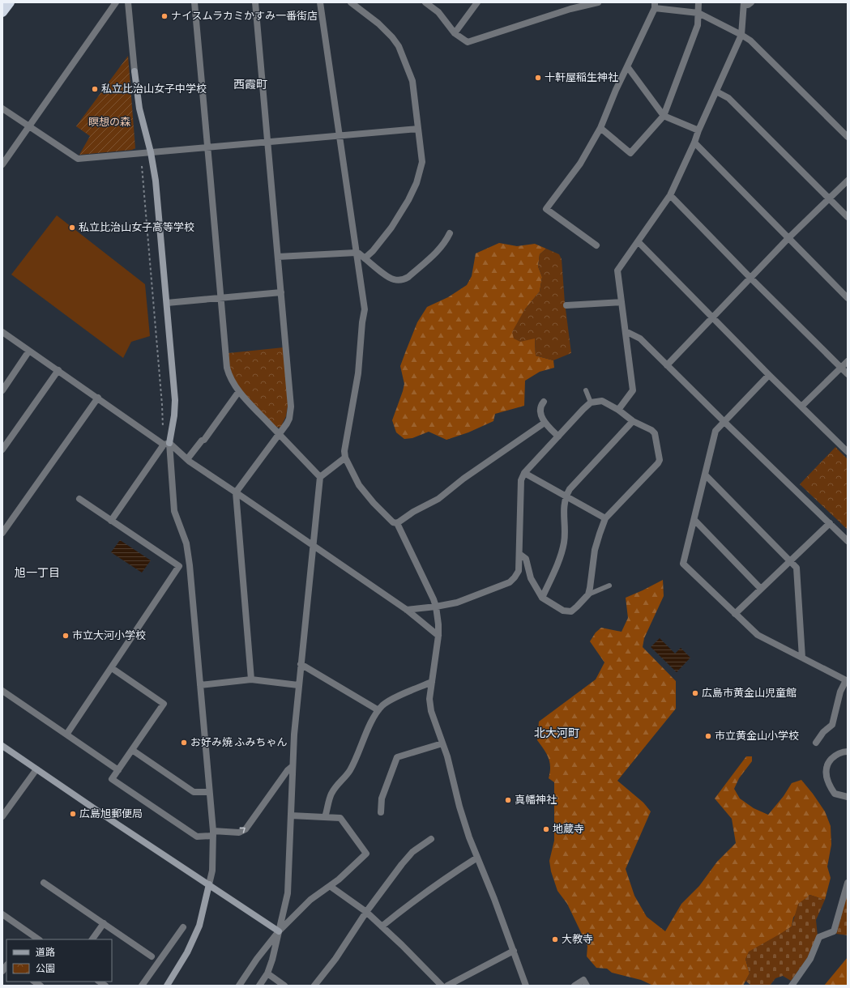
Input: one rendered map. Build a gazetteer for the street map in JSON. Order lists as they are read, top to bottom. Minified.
{"districts":["西霞町","旭一丁目","北大河町"],"parks":["瞑想の森"],"places":["ナイスムラカミかすみ一番街店","十軒屋稲生神社","私立比治山女子中学校","私立比治山女子高等学校","市立大河小学校","広島市黄金山児童館","市立黄金山小学校","お好み焼 ふみちゃん","真幡神社","広島旭郵便局","地蔵寺","大教寺"],"legend":["道路","公園"]}
